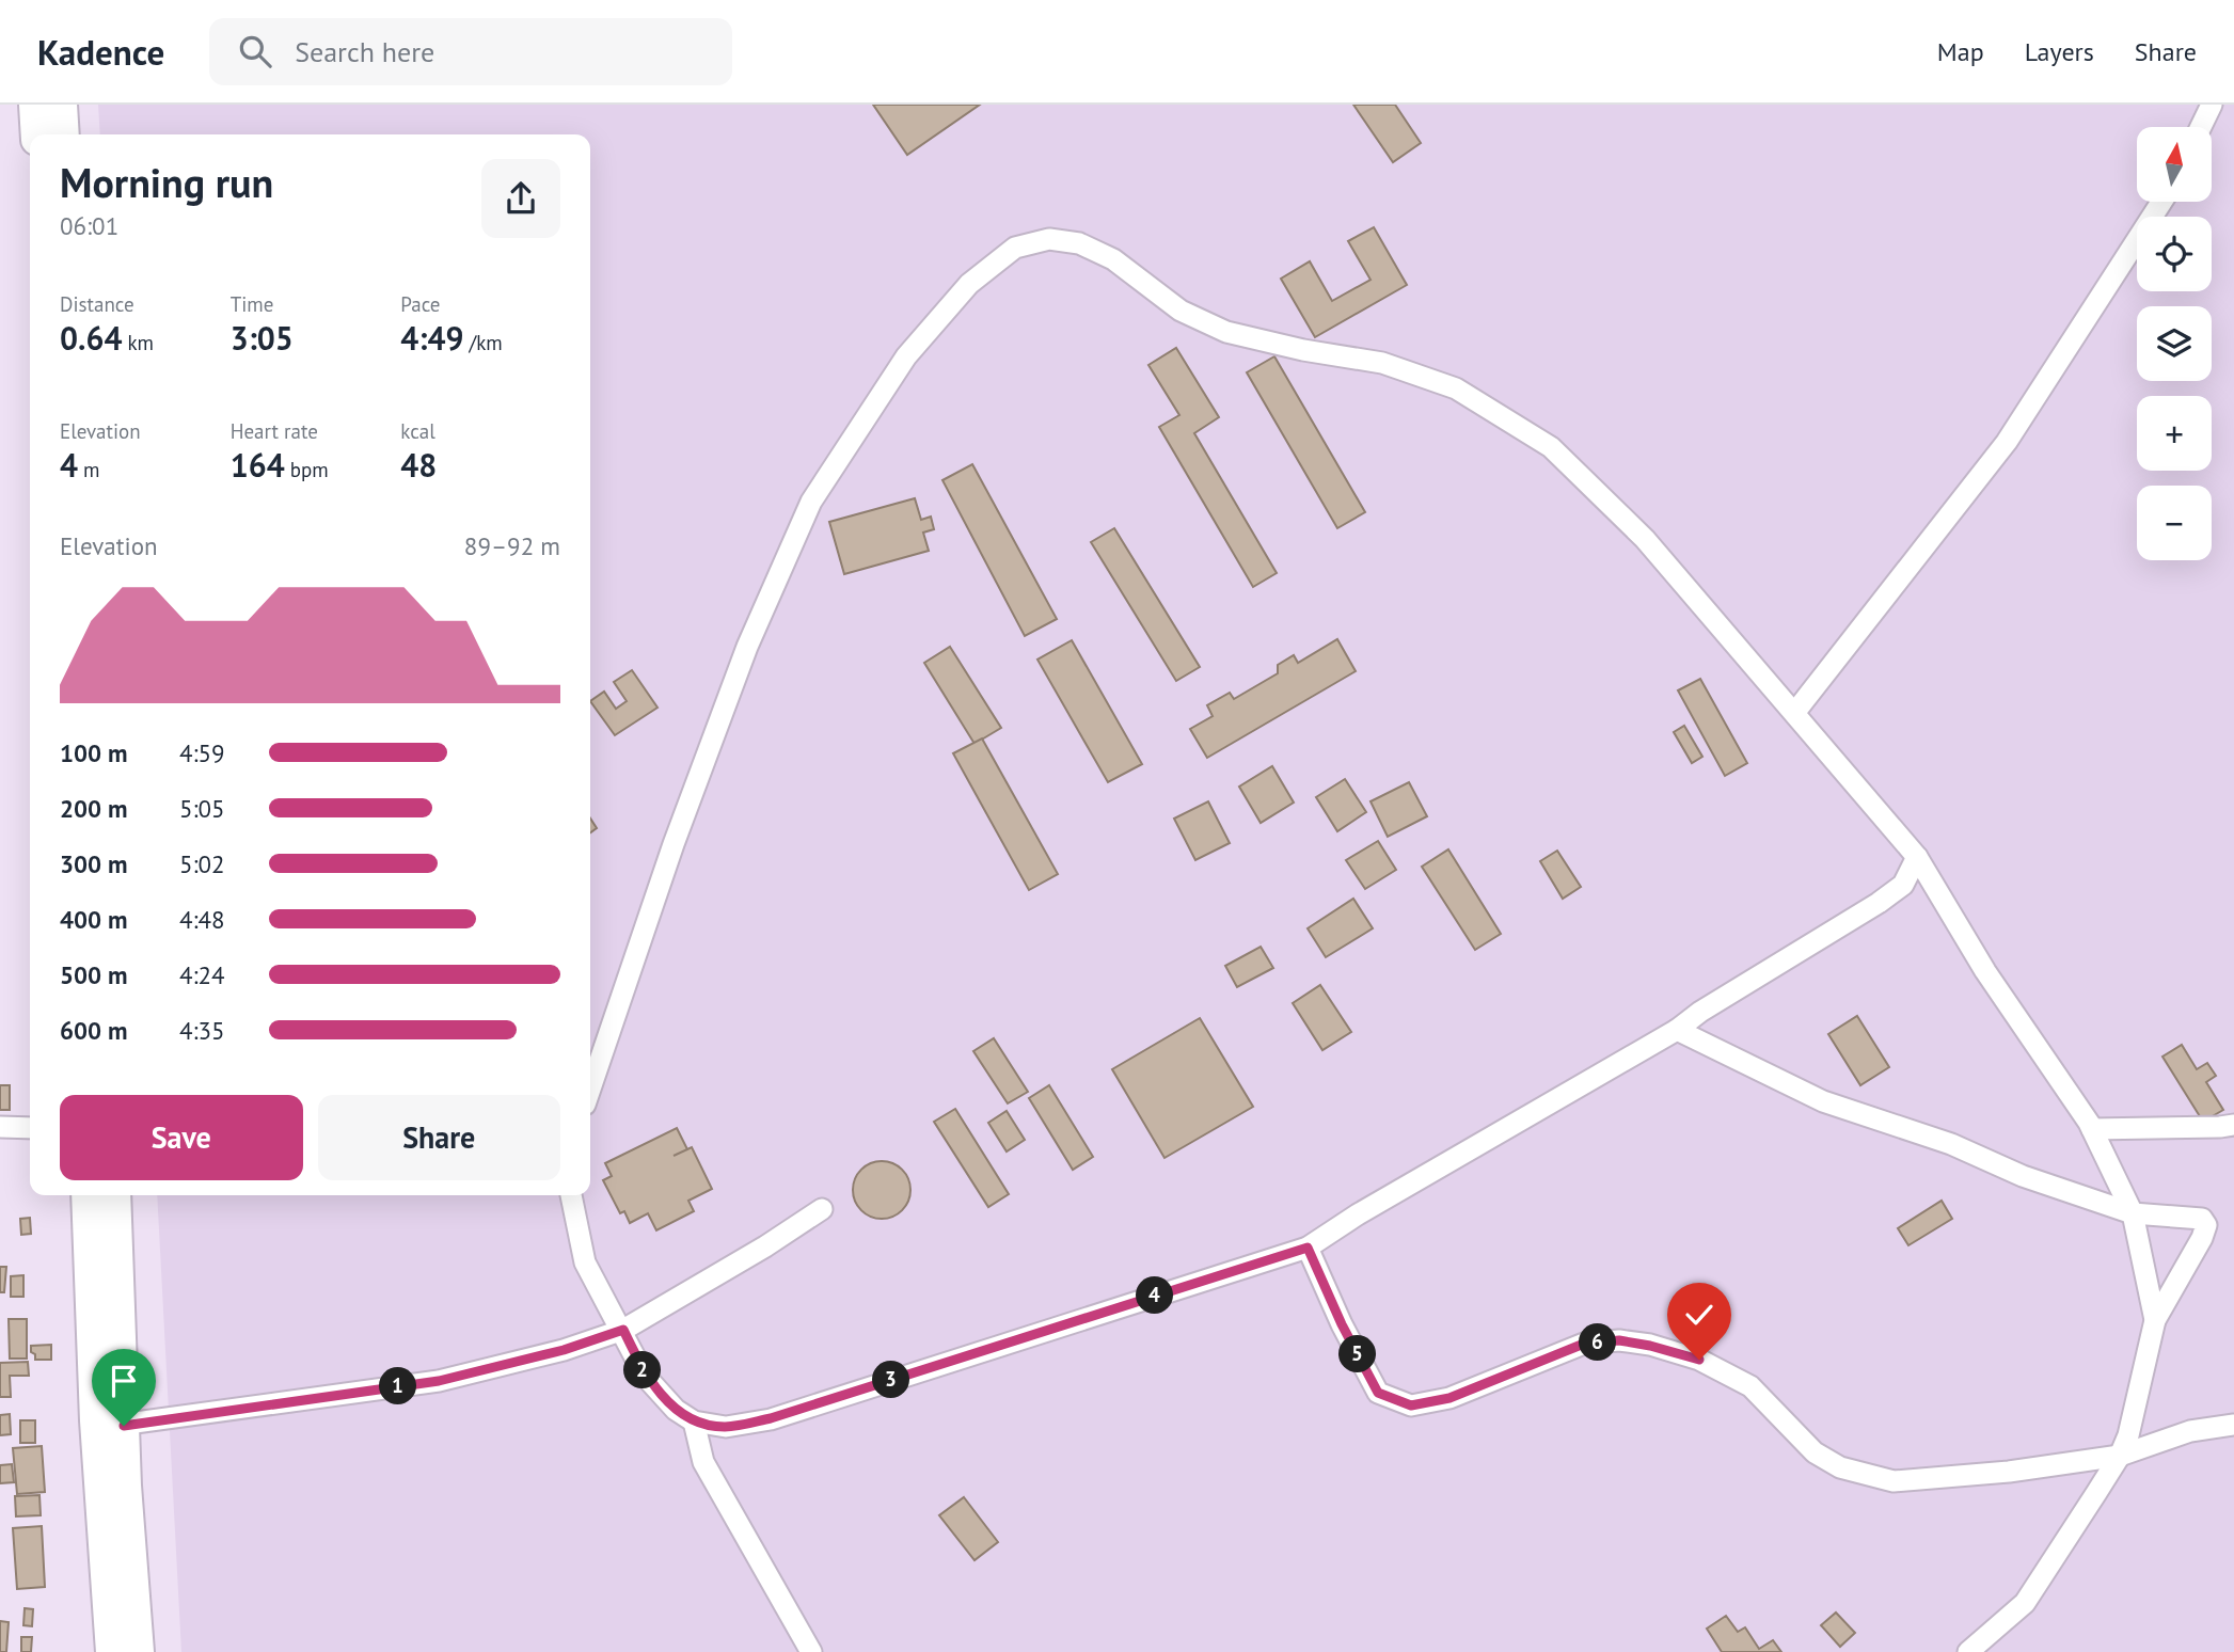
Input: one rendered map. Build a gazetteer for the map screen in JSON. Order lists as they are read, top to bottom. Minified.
{"north":"top","page":{"header":"Kadence","search":"Search here","nav":["Map","Layers","Share"],"map_buttons":["+","−"],"heading":["Morning run","06:01"],"stats":[["Distance","0.64 km"],["Time","3:05"],["Pace","4:49 /km"],["Elevation","4 m"],["Heart rate","164 bpm"],["kcal","48"]],"chart":["Elevation","89–92 m"],"list":[{"name":"100 m","note":"4:59"},{"name":"200 m","note":"5:05"},{"name":"300 m","note":"5:02"},{"name":"400 m","note":"4:48"},{"name":"500 m","note":"4:24"},{"name":"600 m","note":"4:35"}],"buttons":["Save","Share"],"pins":["4","6","5","2","3","1"]}}
